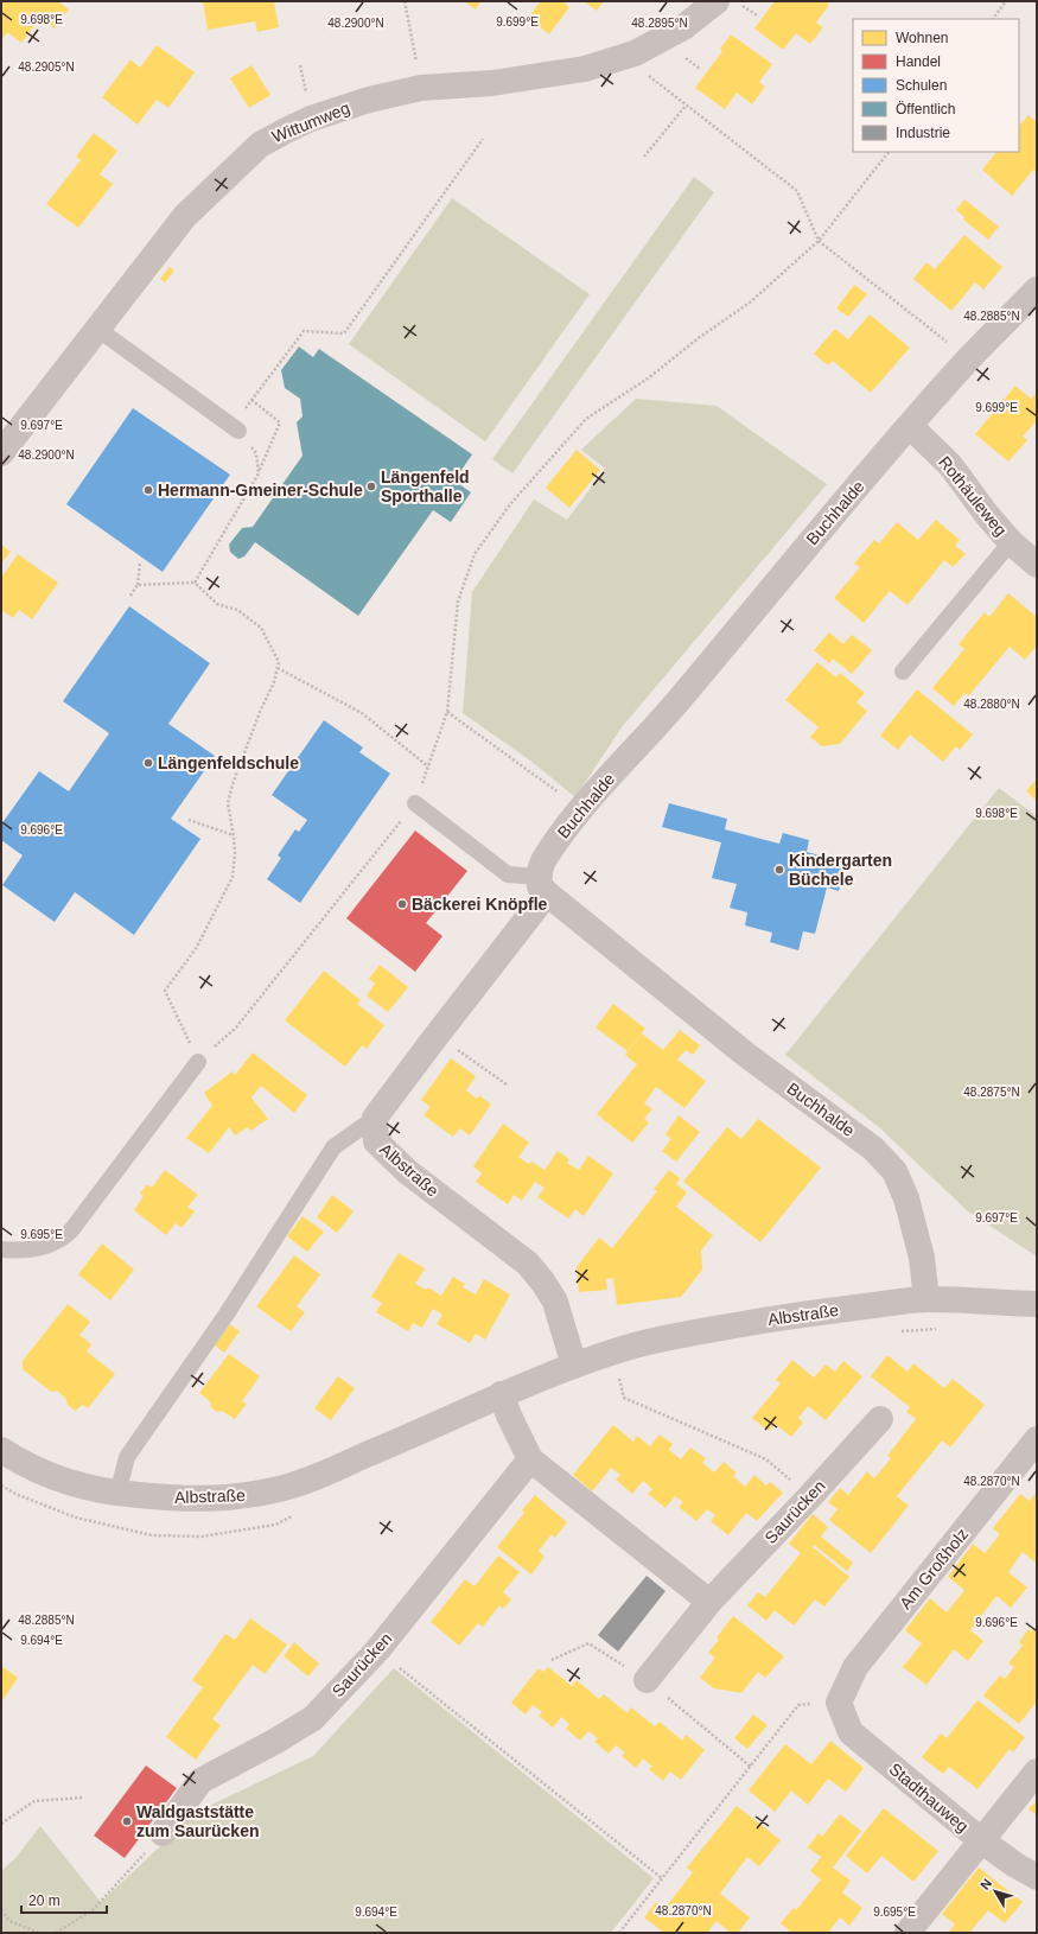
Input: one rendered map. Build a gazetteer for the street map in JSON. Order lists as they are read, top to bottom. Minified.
{"streets":{"street":["Wittumweg","Rothäuleweg","Buchhalde","Albstraße","Saurücken","Am Großholz","Stadthauweg"]},"crossings":[["Rothäuleweg","Buchhalde"],["Buchhalde","Albstraße"],["Am Großholz","Stadthauweg"]],"places":["Längenfeld Sporthalle","Hermann-Gmeiner-Schule","Längenfeldschule","Kindergarten Büchele","Bäckerei Knöpfle","Waldgaststätte zum Saurücken"],"legend":["Wohnen","Handel","Schulen","Öffentlich","Industrie"],"scale_bar":"20 m","north":"top left","coordinates":["9.698°E","9.699°E","48.2900°N","48.2895°N","48.2905°N","48.2885°N","9.697°E","48.2880°N","9.696°E","48.2875°N","9.695°E","48.2870°N","9.694°E"]}
